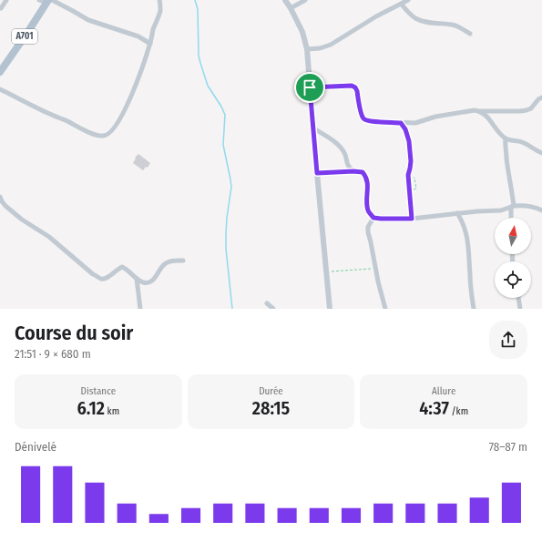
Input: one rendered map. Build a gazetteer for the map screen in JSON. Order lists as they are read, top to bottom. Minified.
{"streets":{"main road":["A701"]},"north":"top","page":{"heading":["Course du soir","21:51 · 9 × 680 m"],"stats":[["Distance","6.12 km"],["Durée","28:15"],["Allure","4:37 /km"]],"chart":["Dénivelé","78–87 m"]}}
